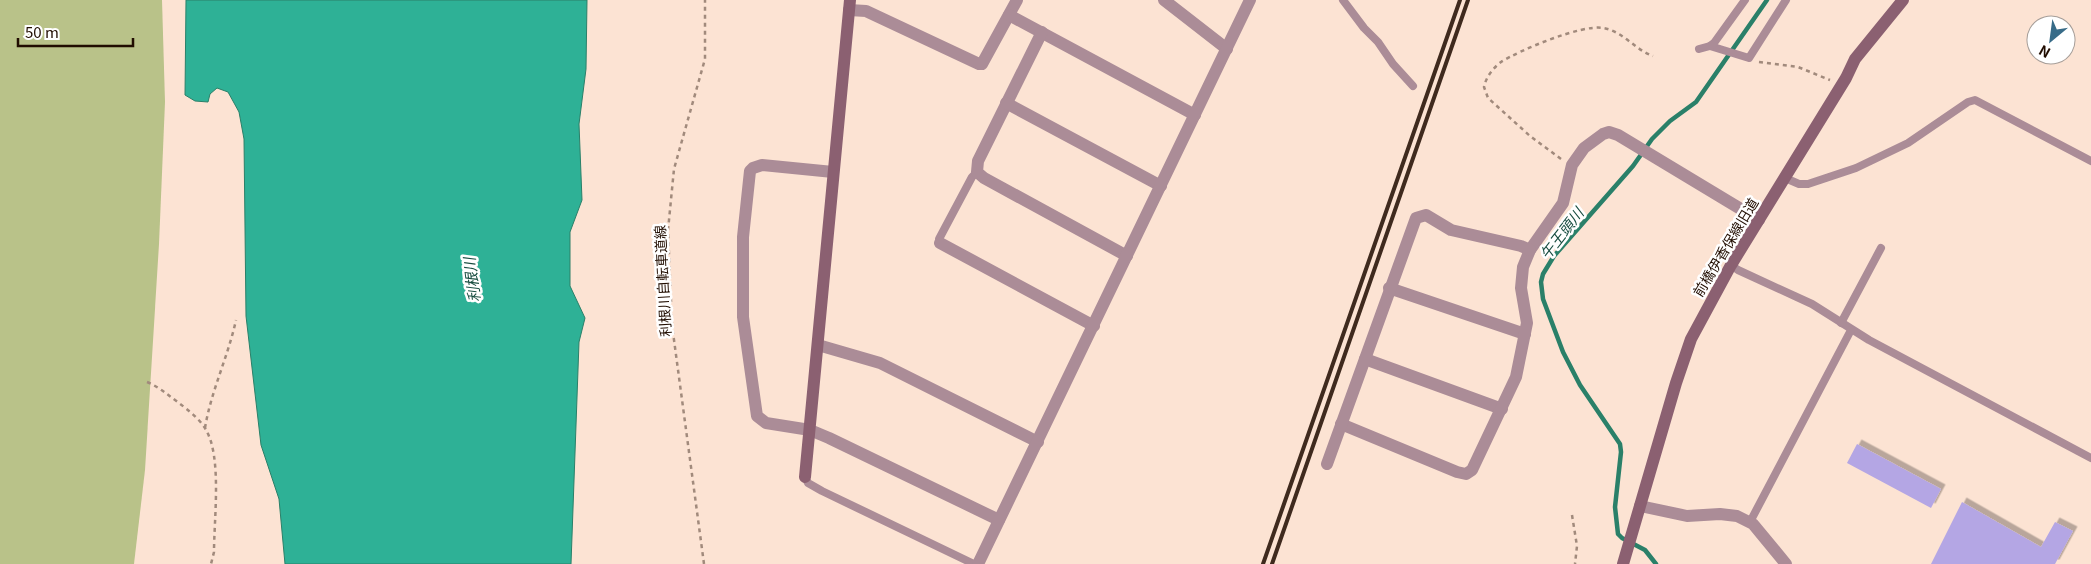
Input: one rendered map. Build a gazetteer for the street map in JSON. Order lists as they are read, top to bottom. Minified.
{"streets":{"street":["前橋伊香保線旧道"],"path":["利根川自転車道線"]},"water":["午王頭川","利根川"],"scale_bar":"50 m","north":"bottom left"}
